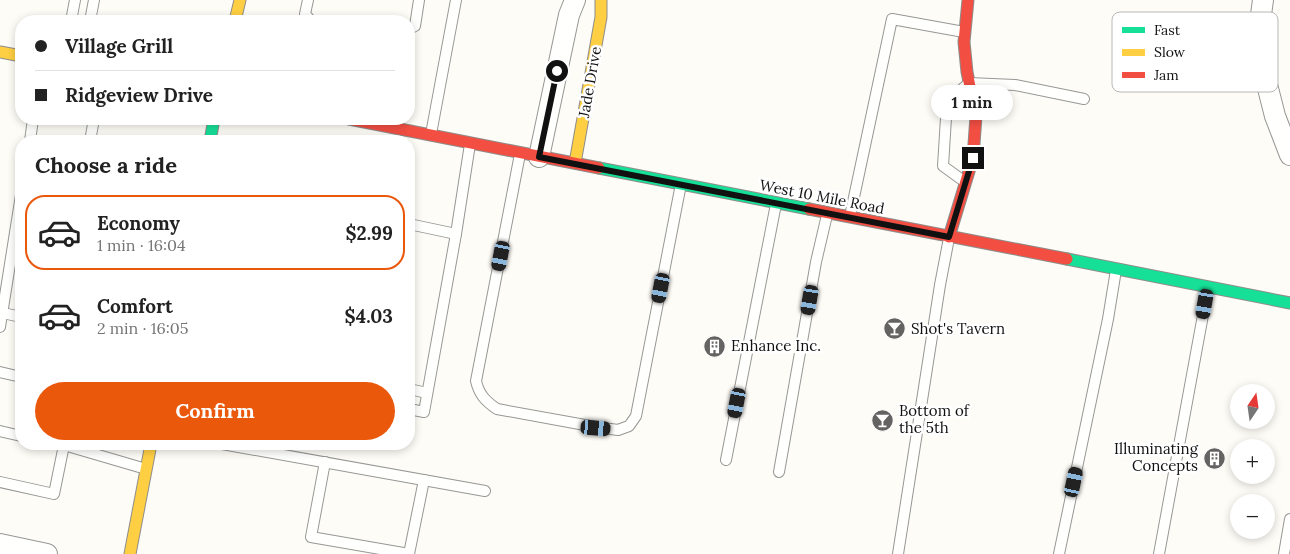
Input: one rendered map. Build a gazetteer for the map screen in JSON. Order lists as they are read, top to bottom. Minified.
{"streets":{"street":["Jade Drive","West 10 Mile Road"]},"crossings":[["Jade Drive","West 10 Mile Road"]],"places":{"bar":["Shot's Tavern","Bottom of the 5th"],"building":["Enhance Inc.","Illuminating Concepts"]},"legend":["Fast","Slow","Jam"],"north":"top","page":{"banner":["Village Grill","Ridgeview Drive"],"bubble":"1 min","heading":"Choose a ride","list":[{"name":"Economy","note":"1 min · 16:04","value":"$2.99"},{"name":"Comfort","note":"2 min · 16:05","value":"$4.03"}],"buttons":"Confirm","map_buttons":["+","−"]}}
